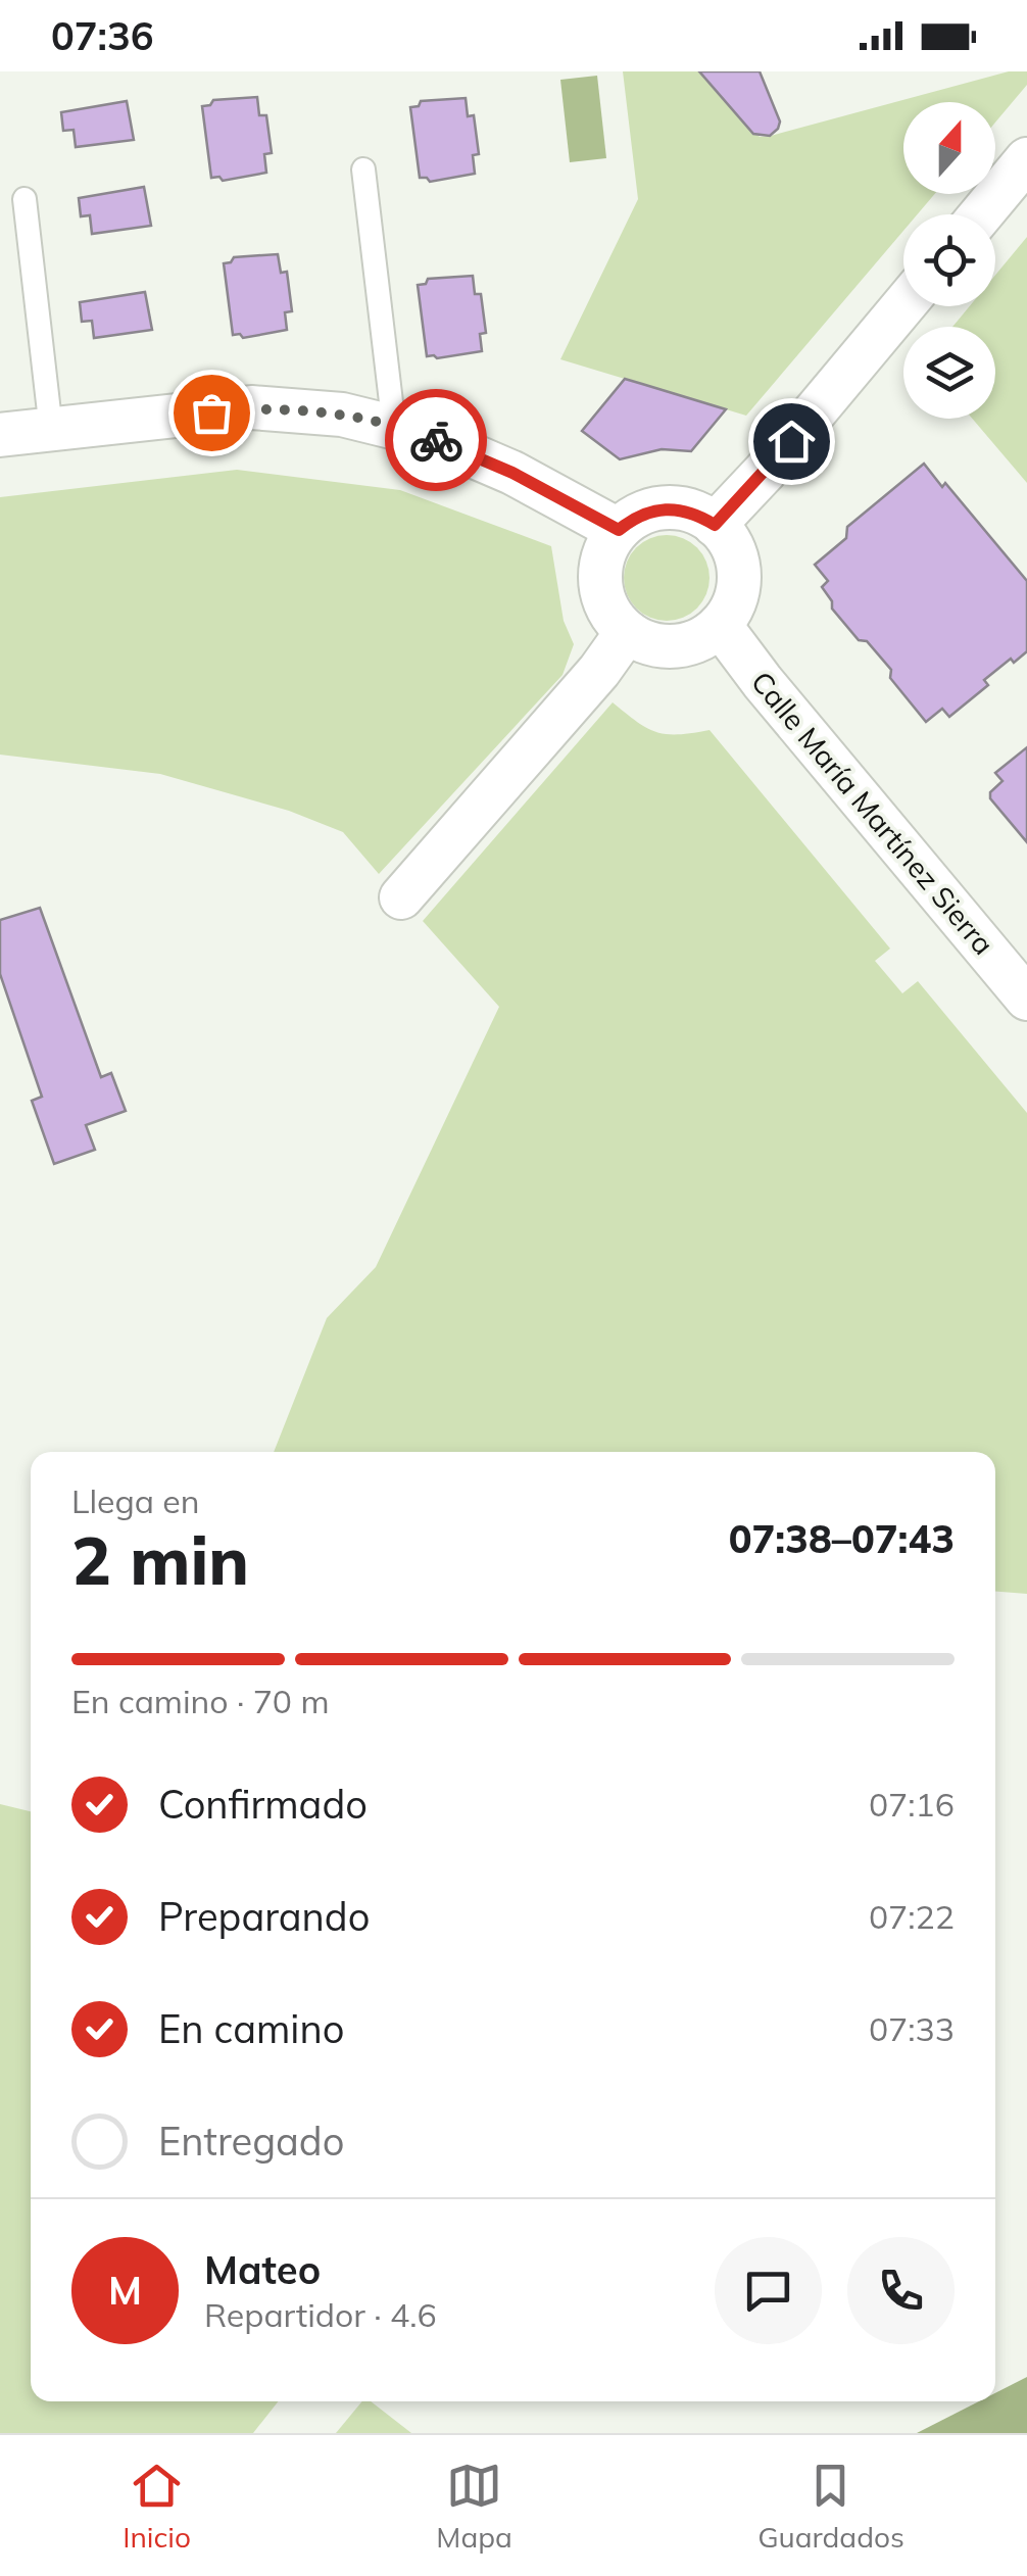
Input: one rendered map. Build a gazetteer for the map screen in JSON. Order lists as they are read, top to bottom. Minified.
{"streets":{"street":["Calle María Martínez Sierra"]},"north":"top","page":{"status":"07:36","heading":["2 min","Llega en","07:38–07:43"],"panel":["Mateo","Repartidor · 4.6"],"bar":"En camino · 70 m","list":[["Confirmado","07:16"],["Preparando","07:22"],["En camino","07:33"],"Entregado"],"round":"M","tabs":["Inicio","Mapa","Guardados"]}}
